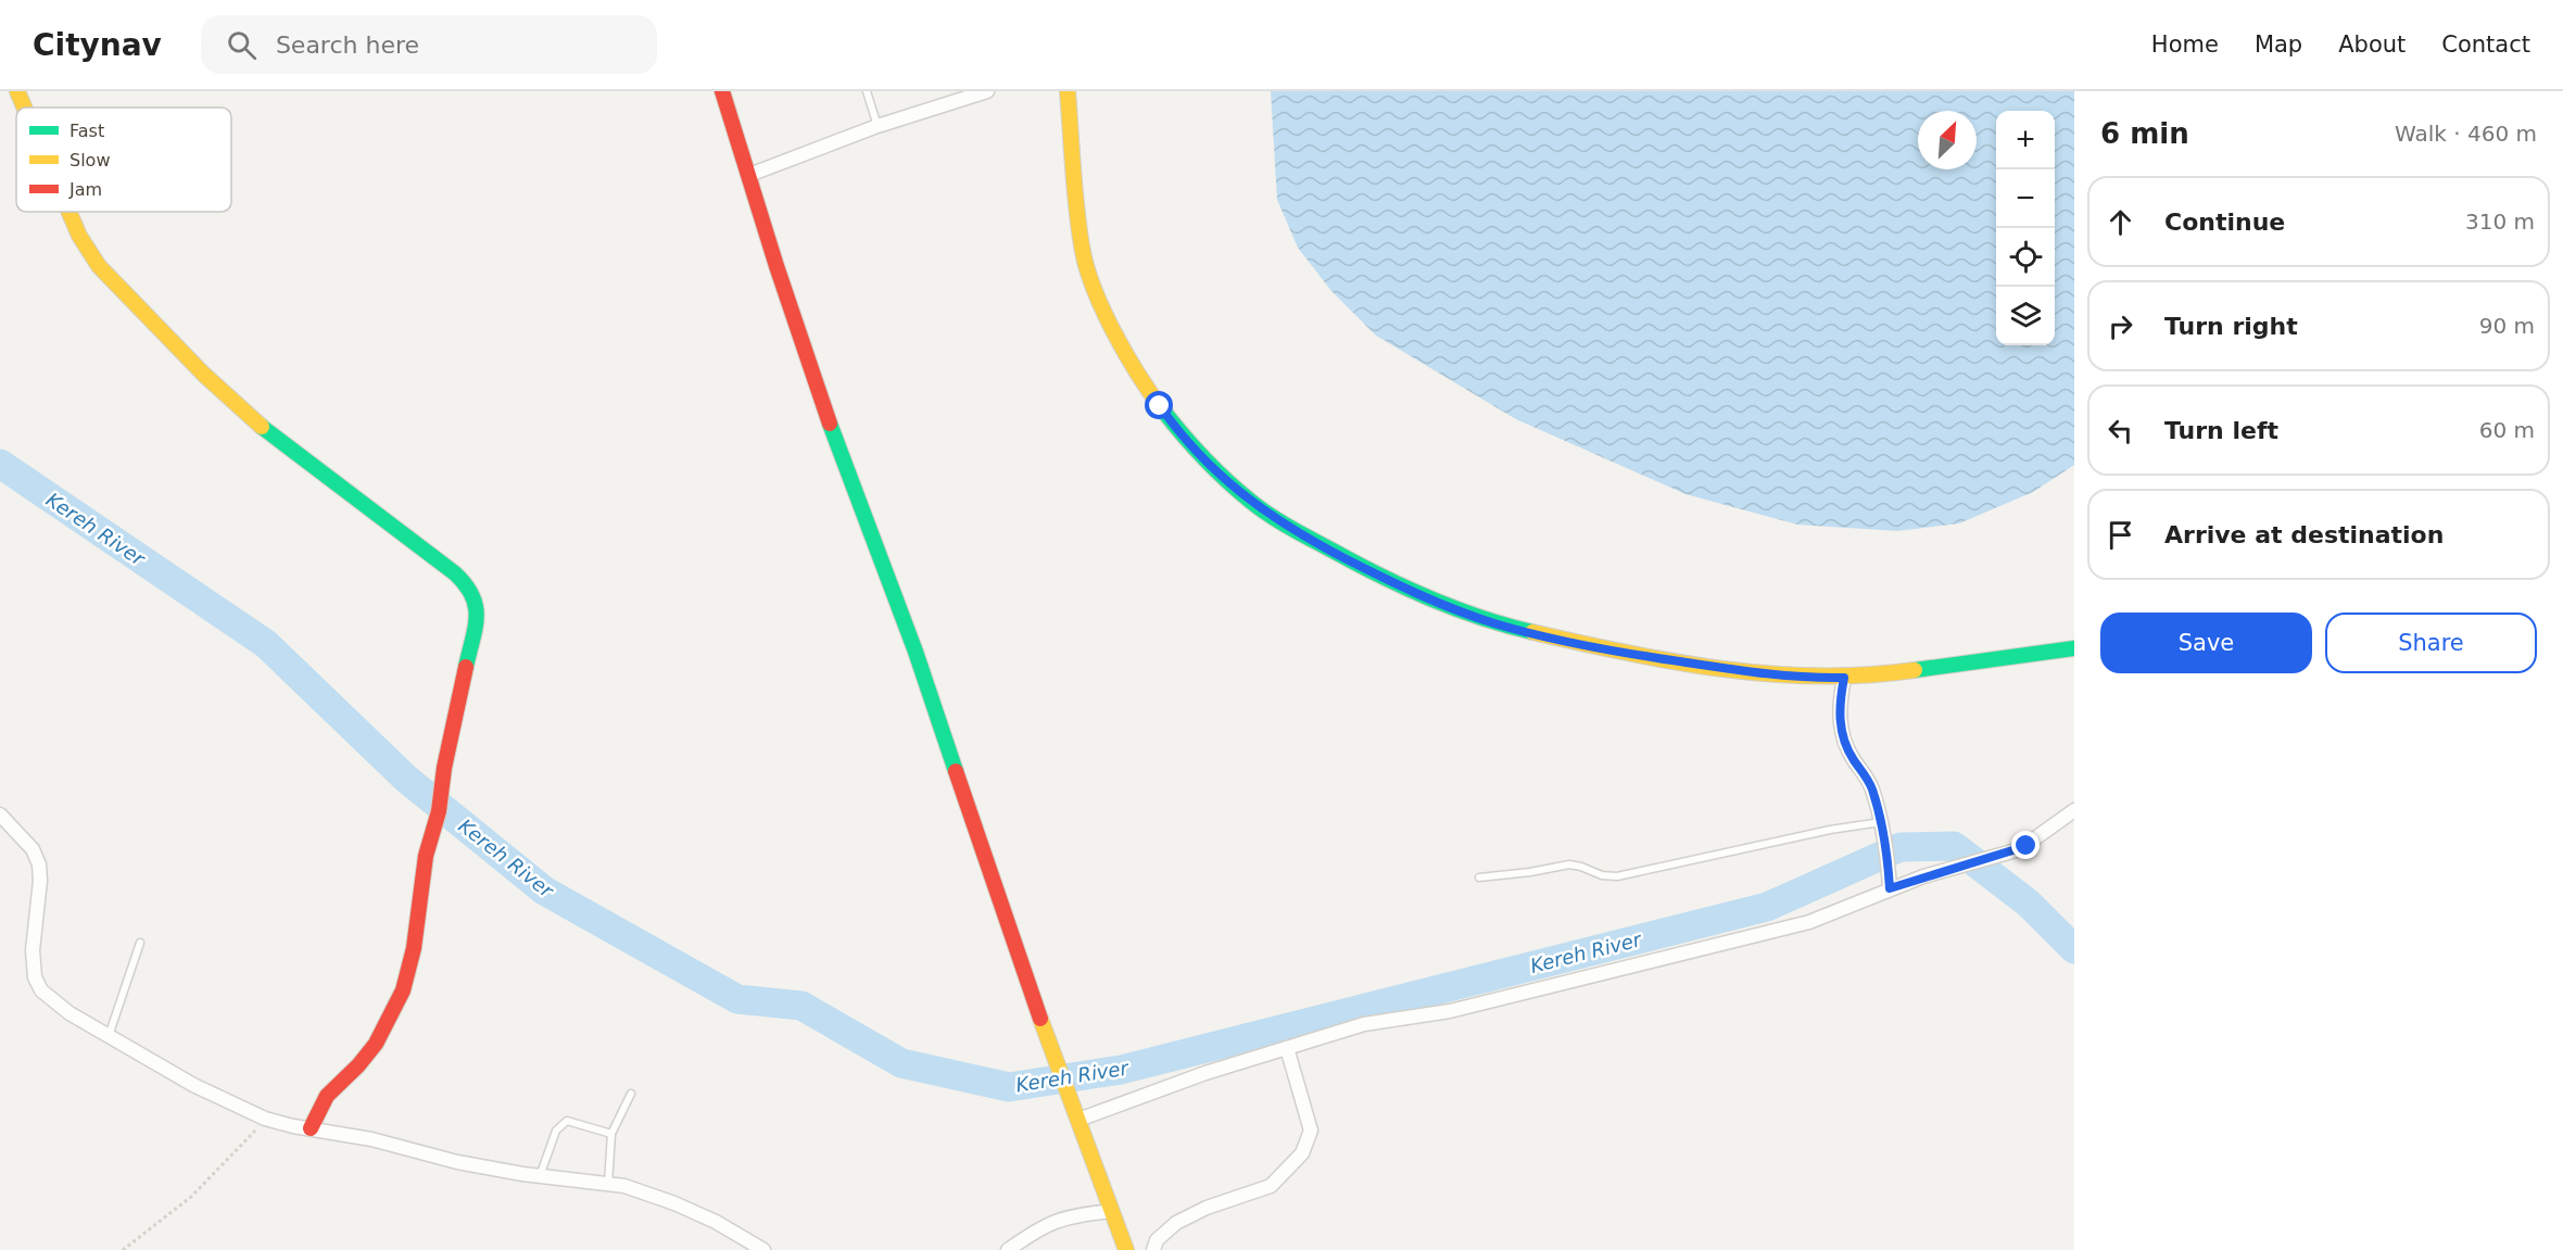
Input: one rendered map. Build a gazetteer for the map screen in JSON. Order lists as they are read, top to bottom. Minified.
{"water":["Kereh River"],"legend":["Fast","Slow","Jam"],"north":"top right","page":{"header":"Citynav","search":"Search here","nav":["Home","Map","About","Contact"],"heading":["6 min","Walk · 460 m"],"map_buttons":["+","−"],"list":[["Continue","310 m"],["Turn right","90 m"],["Turn left","60 m"],"Arrive at destination"],"buttons":["Save","Share"]}}
